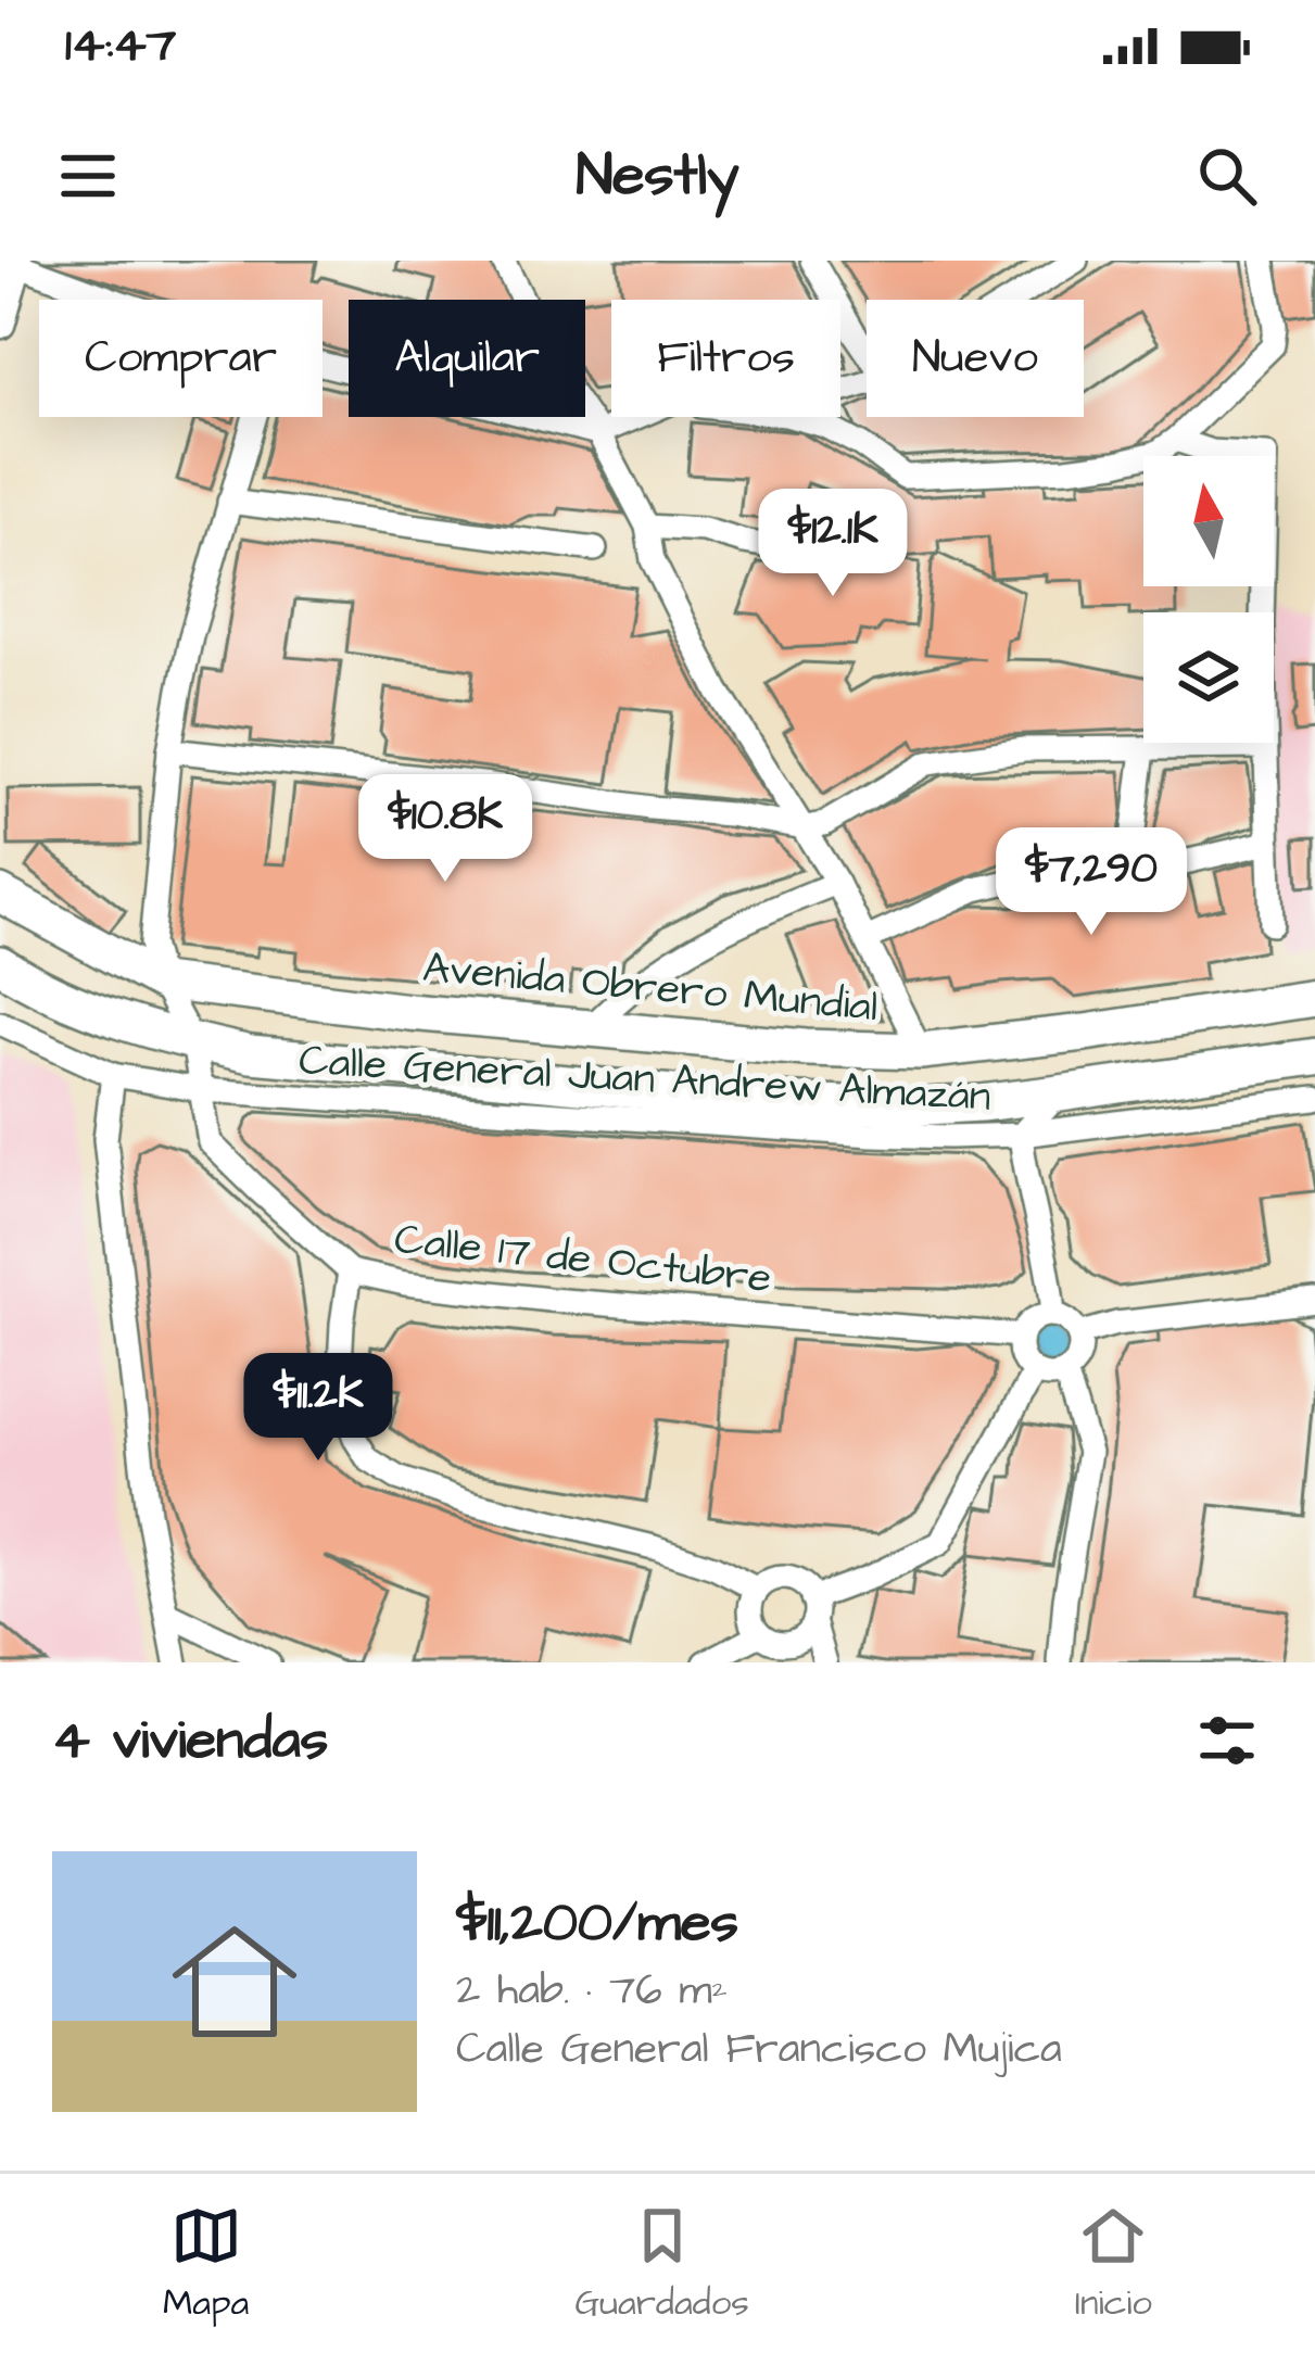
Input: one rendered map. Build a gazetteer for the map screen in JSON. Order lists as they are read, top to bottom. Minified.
{"streets":{"main road":["Avenida Obrero Mundial"],"street":["Calle General Juan Andrew Almazán","Calle 17 de Octubre"]},"crossings":[["Avenida Obrero Mundial","Calle 17 de Octubre"],["Calle General Juan Andrew Almazán","Calle 17 de Octubre"]],"north":"top","page":{"status":"14:47","header":"Nestly","chip":["Comprar","Alquilar","Filtros","Nuevo"],"price":["$12.1K","$10.8K","$7,290","$11.2K"],"heading":"4 viviendas","list":[{"name":"$11,200/mes","note":"2 hab. · 76 m² · Calle General Francisco Mujica"}],"tabs":["Mapa","Guardados","Inicio"]}}
